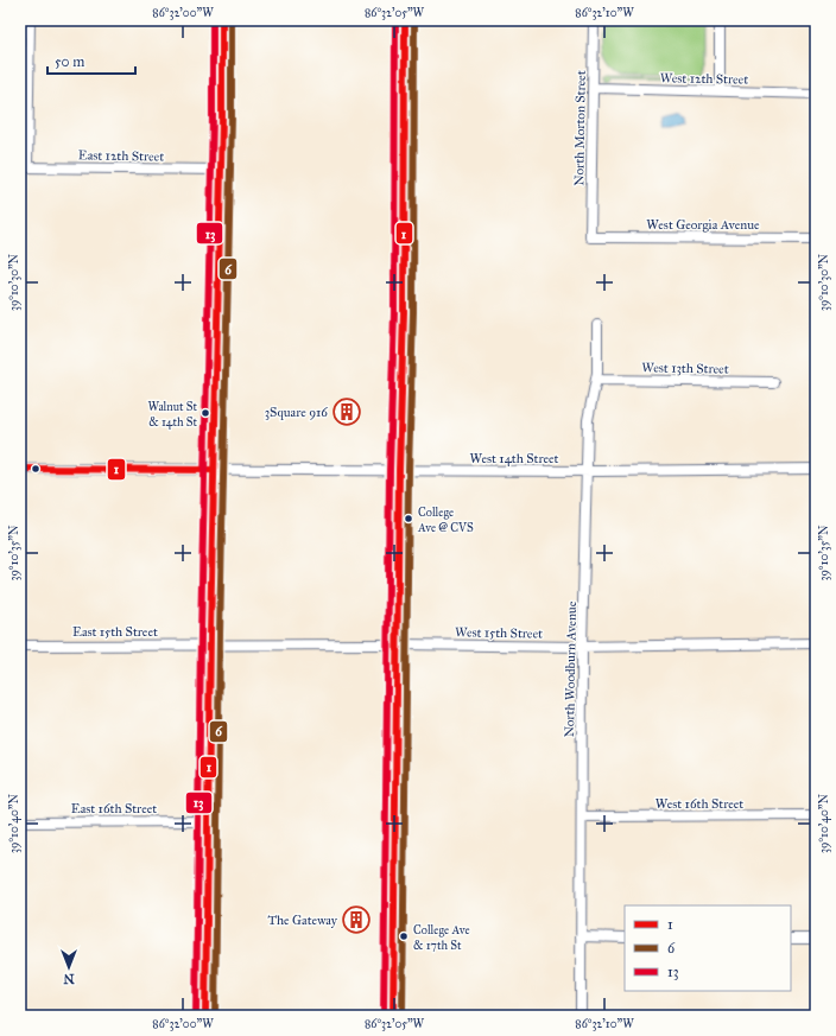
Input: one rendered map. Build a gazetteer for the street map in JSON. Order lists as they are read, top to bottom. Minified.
{"streets":{"street":["West 12th Street","North Morton Street","East 12th Street","West Georgia Avenue","West 13th Street","West 14th Street","East 15th Street","West 15th Street","North Woodburn Avenue","West 16th Street","East 16th Street"]},"crossings":[["West 12th Street","North Morton Street"],["North Morton Street","West Georgia Avenue"],["West 13th Street","North Woodburn Avenue"],["West 14th Street","North Woodburn Avenue"],["East 15th Street","West 15th Street"],["West 15th Street","North Woodburn Avenue"],["North Woodburn Avenue","West 16th Street"]],"places":{"building":["3Square 916","The Gateway"],"other":["Walnut St & 14th St","College Ave @ CVS","College Ave & 17th St"]},"lines":["transit line 1","transit line 6","transit line 13"],"legend":["1","6","13"],"scale_bar":"50 m","north":"bottom","coordinates":["86°32'00\"W","86°32'05\"W","86°32'10\"W","39°10'30\"N","39°10'35\"N","39°10'40\"N"]}
